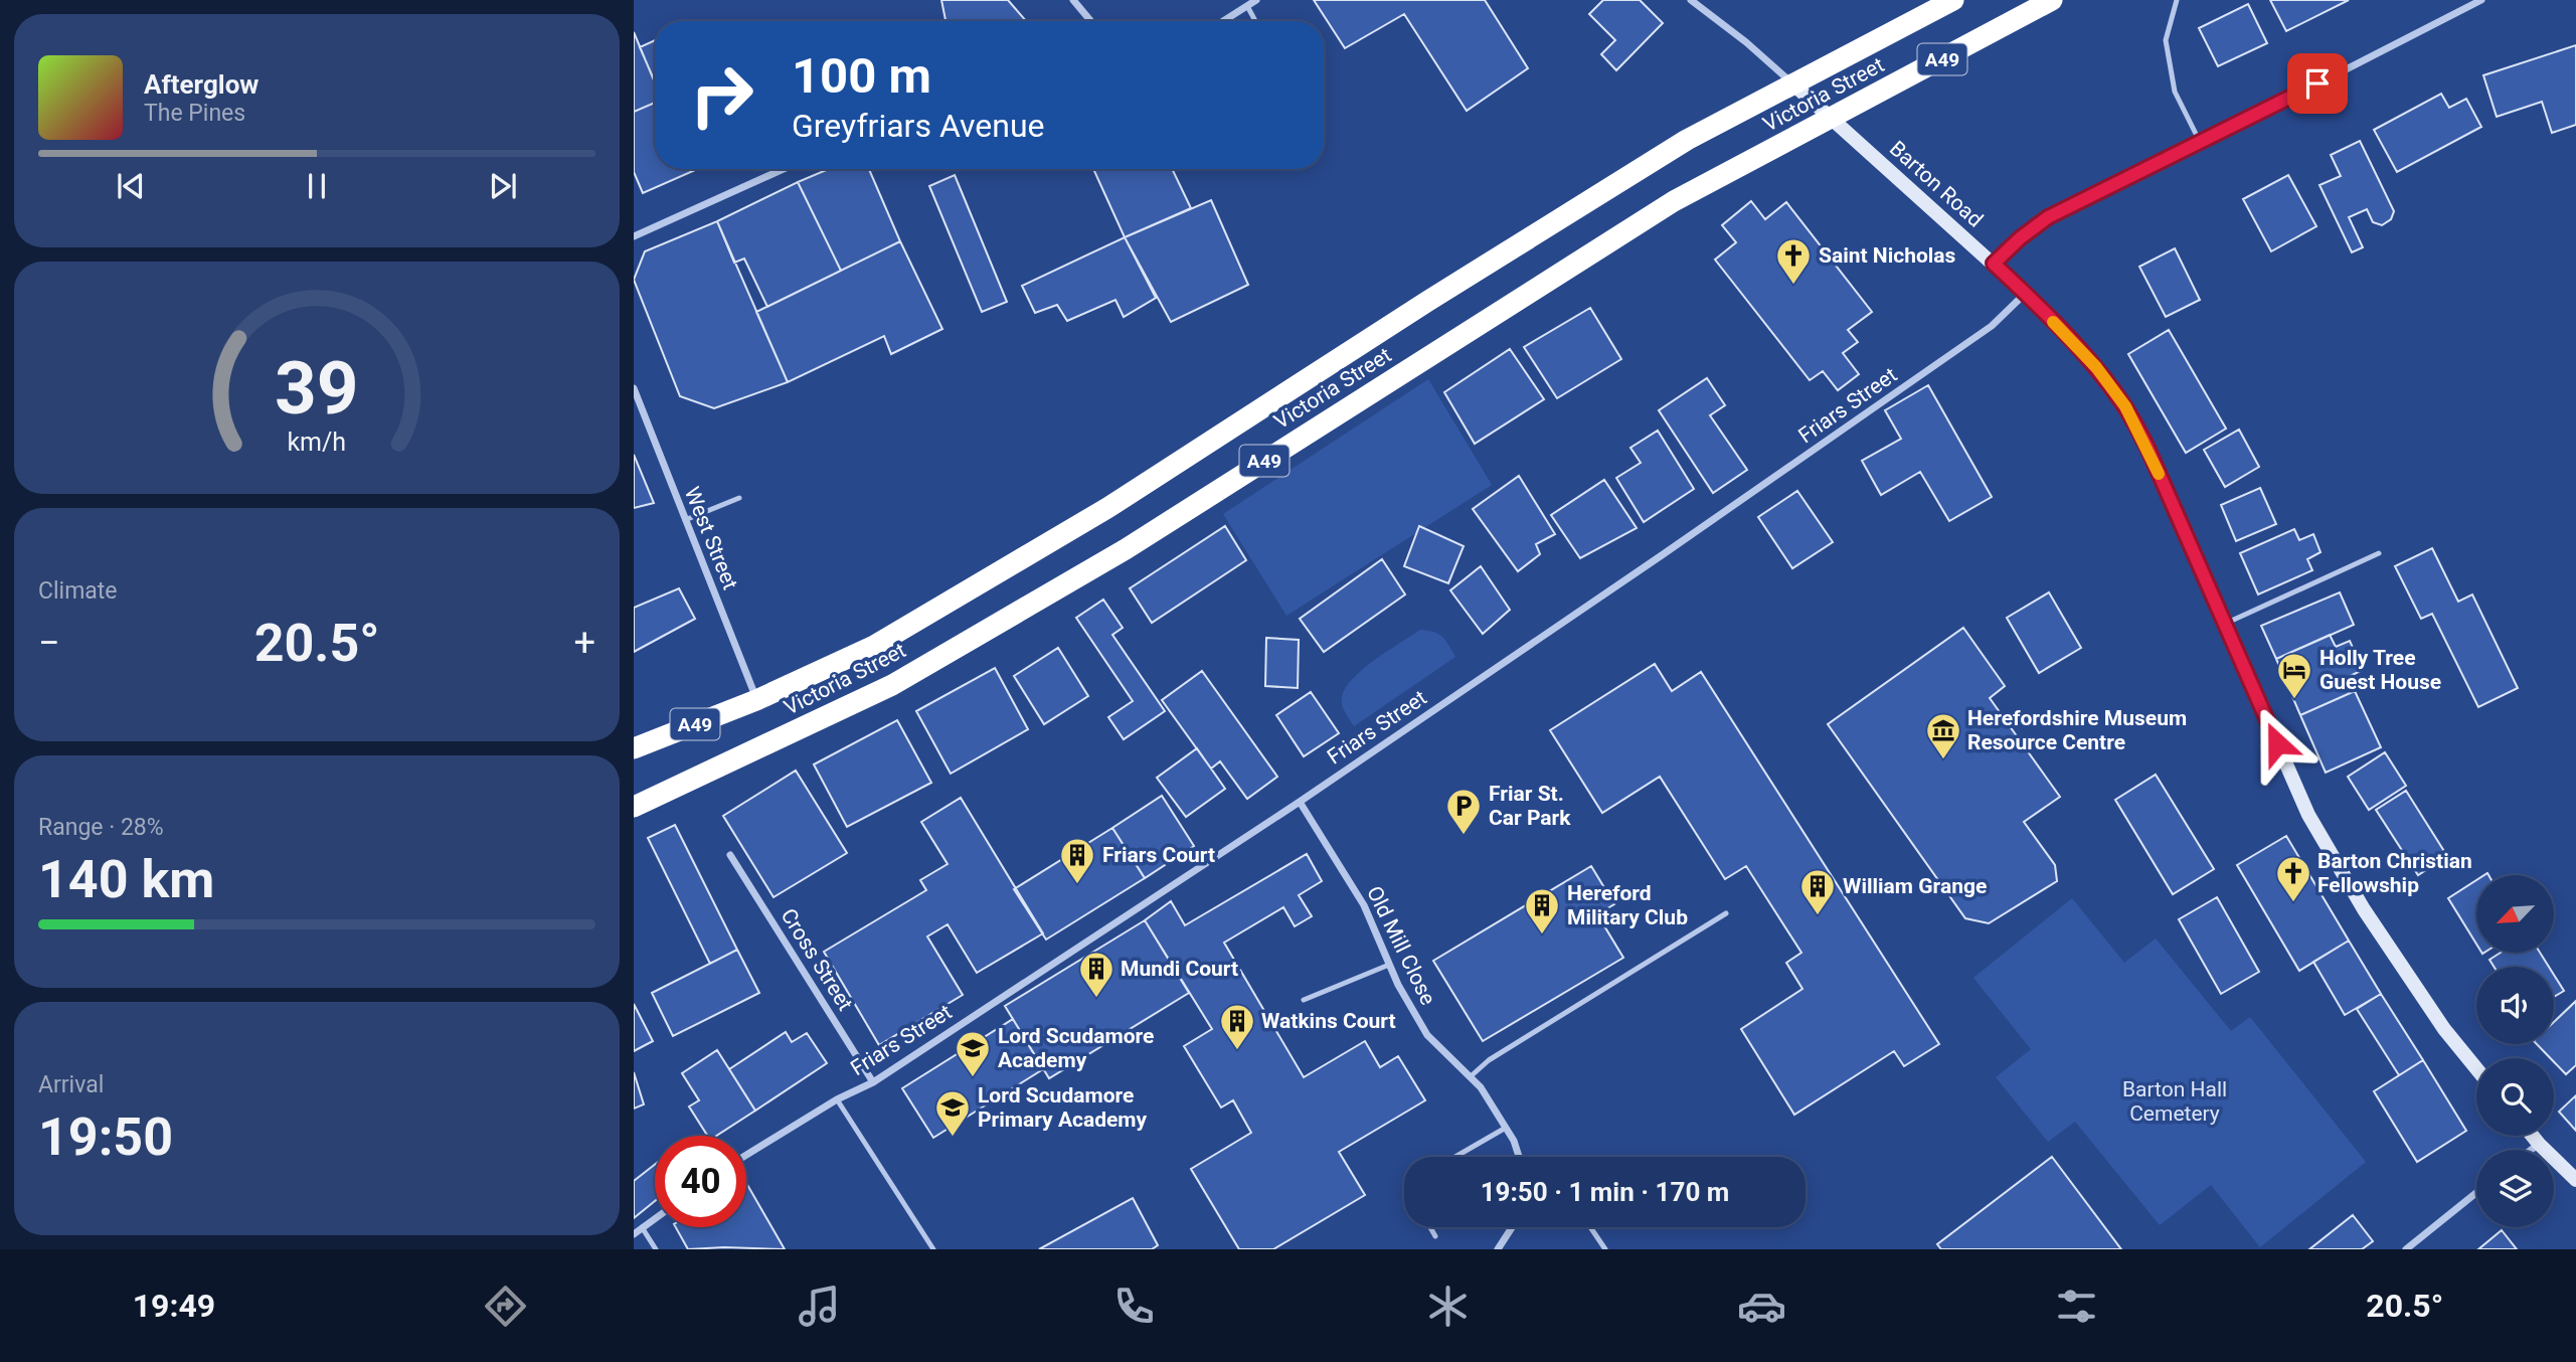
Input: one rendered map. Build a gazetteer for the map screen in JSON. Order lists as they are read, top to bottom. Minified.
{"streets":{"highway":["A49","Victoria Street"],"street":["Barton Road","Friars Street","West Street","Old Mill Close","Cross Street"]},"crossings":[["Victoria Street","Barton Road"],["Victoria Street","West Street"],["Barton Road","Friars Street"],["Friars Street","Old Mill Close"],["Friars Street","Cross Street"]],"parks":["Barton Hall Cemetery"],"places":{"church":["Saint Nicholas","Barton Christian Fellowship"],"hotel":["Holly Tree Guest House"],"museum":["Herefordshire Museum Resource Centre"],"parking":["Friar St. Car Park"],"building":["Friars Court","William Grange","Hereford Military Club","Mundi Court","Watkins Court"],"school or university":["Lord Scudamore Academy","Lord Scudamore Primary Academy"]},"north":"bottom left","page":{"turn":["100 m","Greyfriars Avenue"],"song":["Afterglow","The Pines"],"tile":["Climate",["Range · 28%","140 km"],["Arrival","19:50"]],"heat":["−","20.5°","+"],"limit":"40","trip":"19:50 · 1 min · 170 m","tabs":["19:49","20.5°"],"gauge":["39","km/h"]}}
